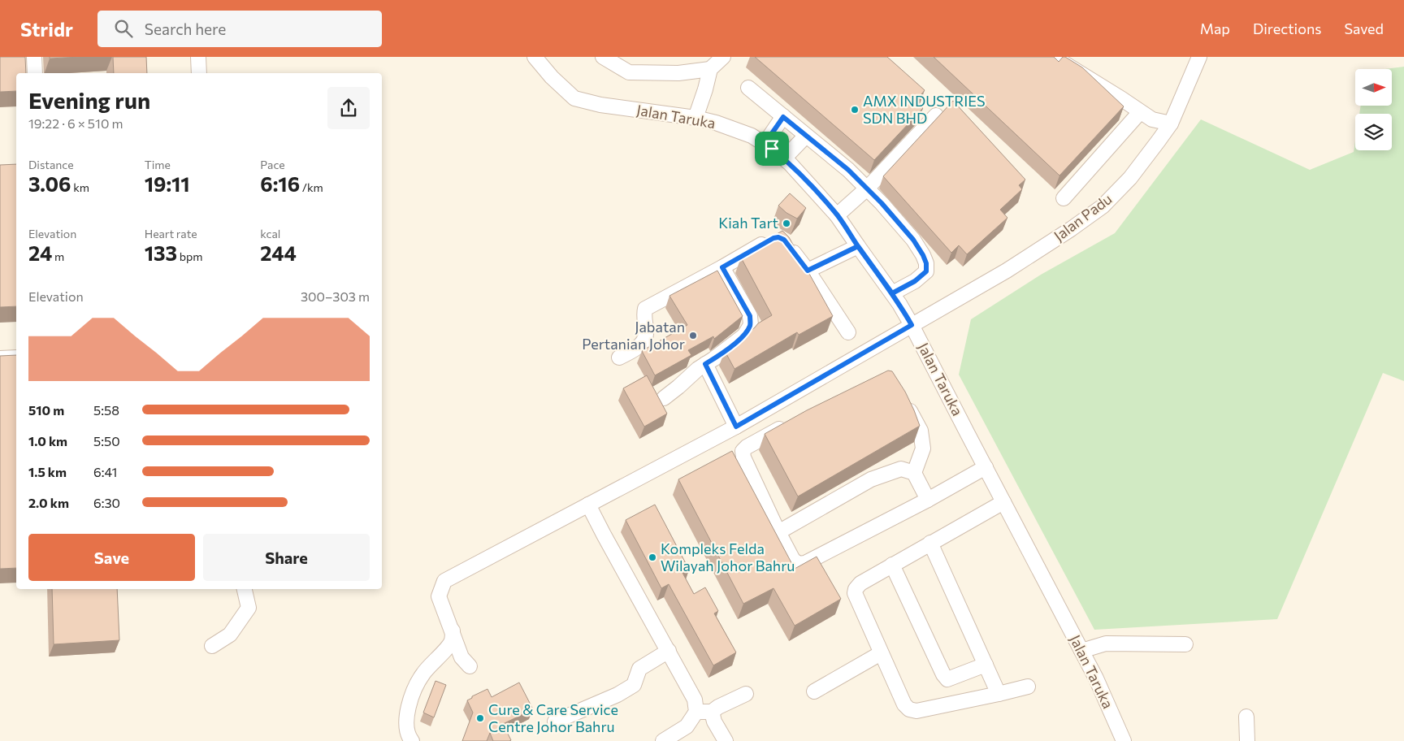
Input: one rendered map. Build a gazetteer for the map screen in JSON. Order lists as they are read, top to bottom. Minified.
{"streets":{"street":["Jalan Taruka","Jalan Padu"]},"crossings":[["Jalan Taruka","Jalan Padu"]],"places":["AMX INDUSTRIES SDN BHD","Kiah Tart","Jabatan Pertanian Johor","Kompleks Felda Wilayah Johor Bahru","Cure & Care Service Centre Johor Bahru"],"north":"right","page":{"header":"Stridr","search":"Search here","nav":["Map","Directions","Saved"],"heading":["Evening run","19:22 · 6 × 510 m"],"stats":[["Distance","3.06 km"],["Time","19:11"],["Pace","6:16 /km"],["Elevation","24 m"],["Heart rate","133 bpm"],["kcal","244"]],"chart":["Elevation","300–303 m"],"list":[{"name":"510 m","note":"5:58"},{"name":"1.0 km","note":"5:50"},{"name":"1.5 km","note":"6:41"},{"name":"2.0 km","note":"6:30"}],"buttons":["Save","Share"]}}
